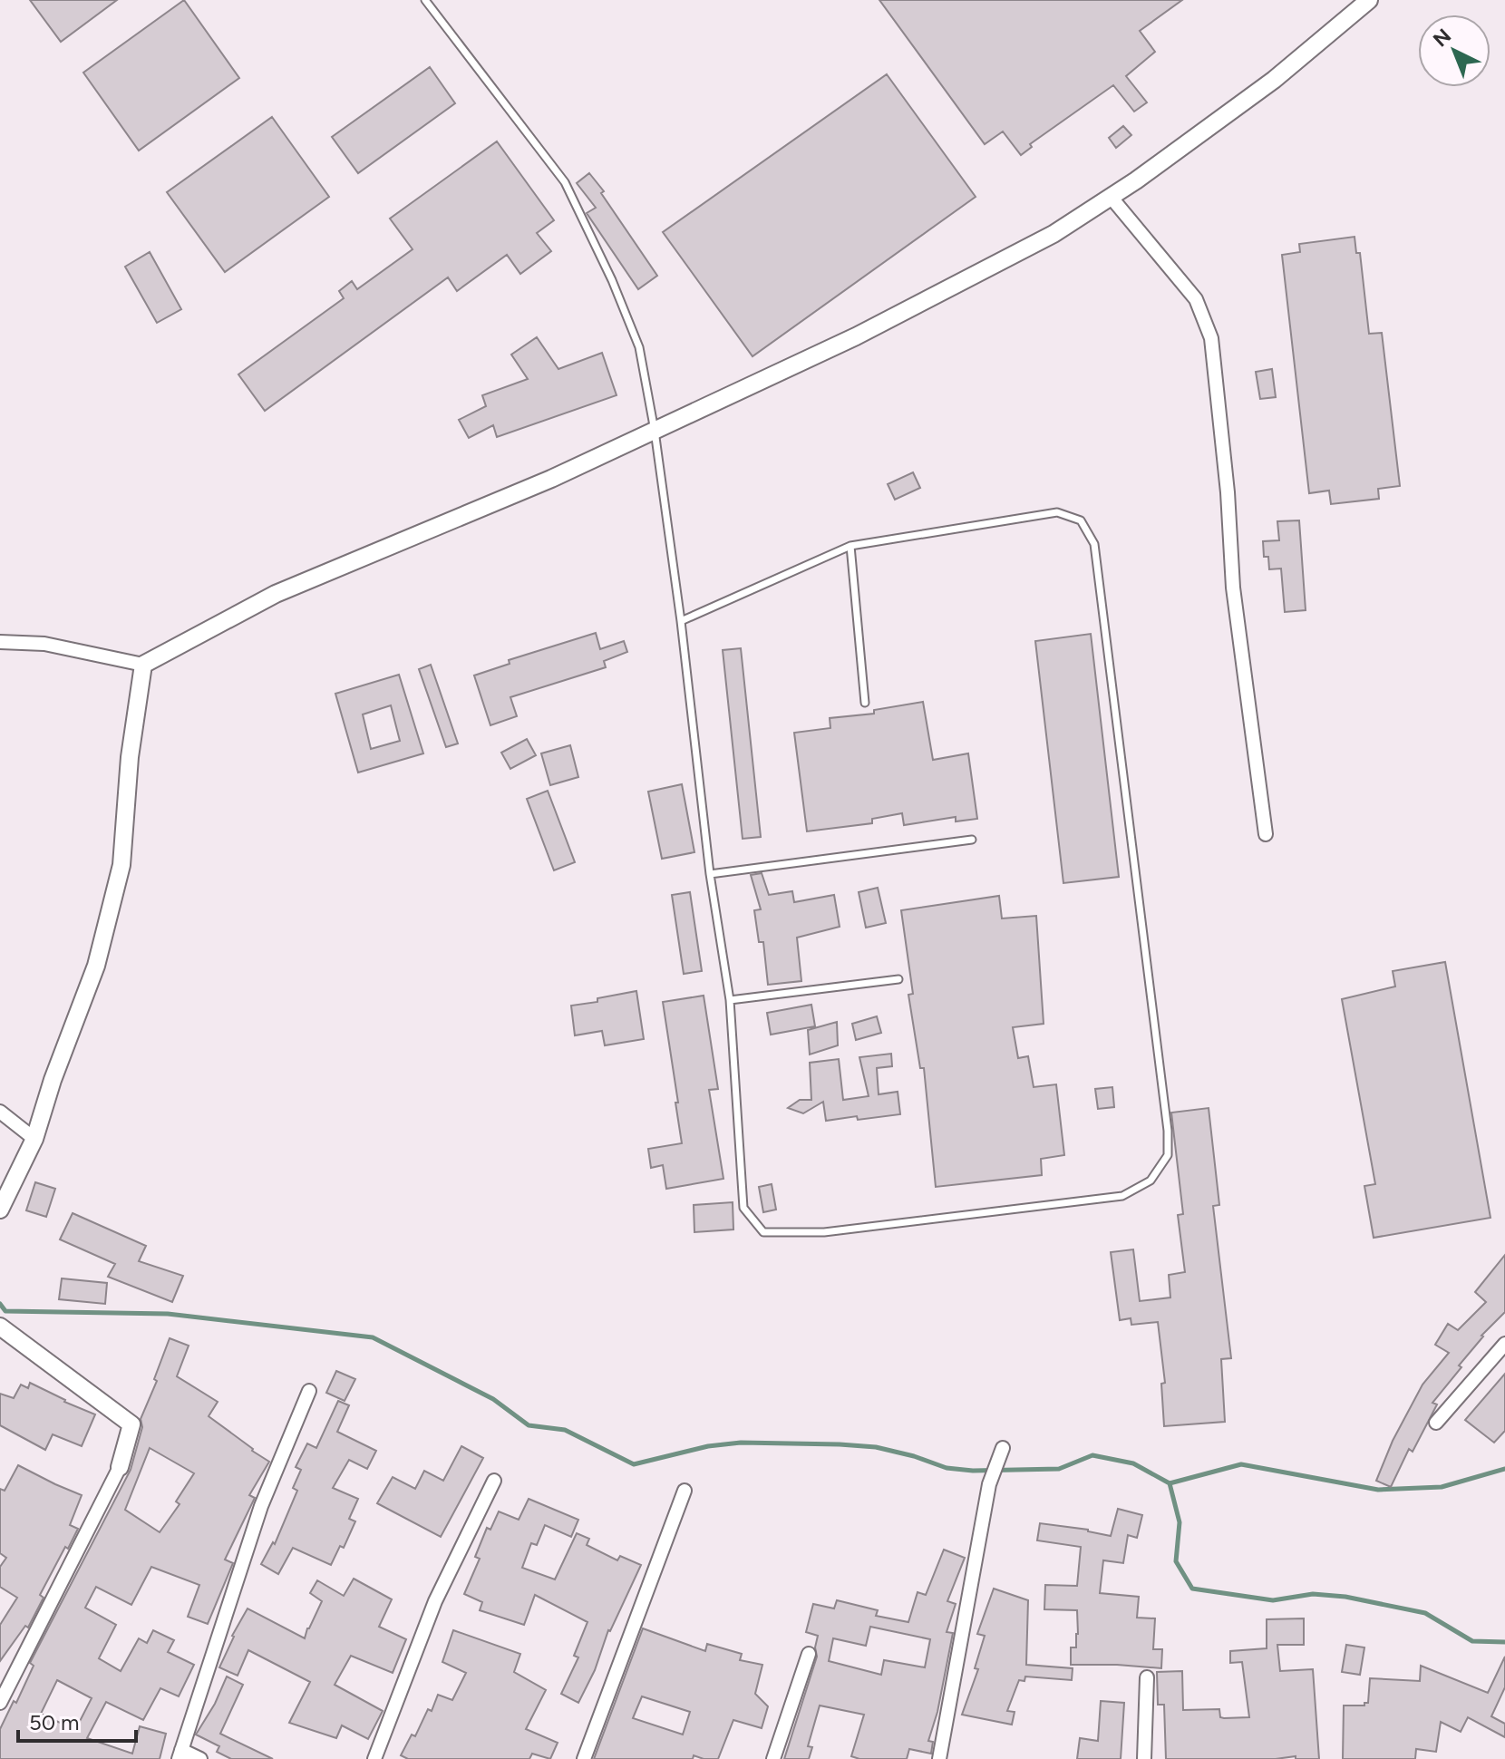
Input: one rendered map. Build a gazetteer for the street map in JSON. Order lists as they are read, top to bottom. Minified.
{"scale_bar":"50 m","north":"top left"}
